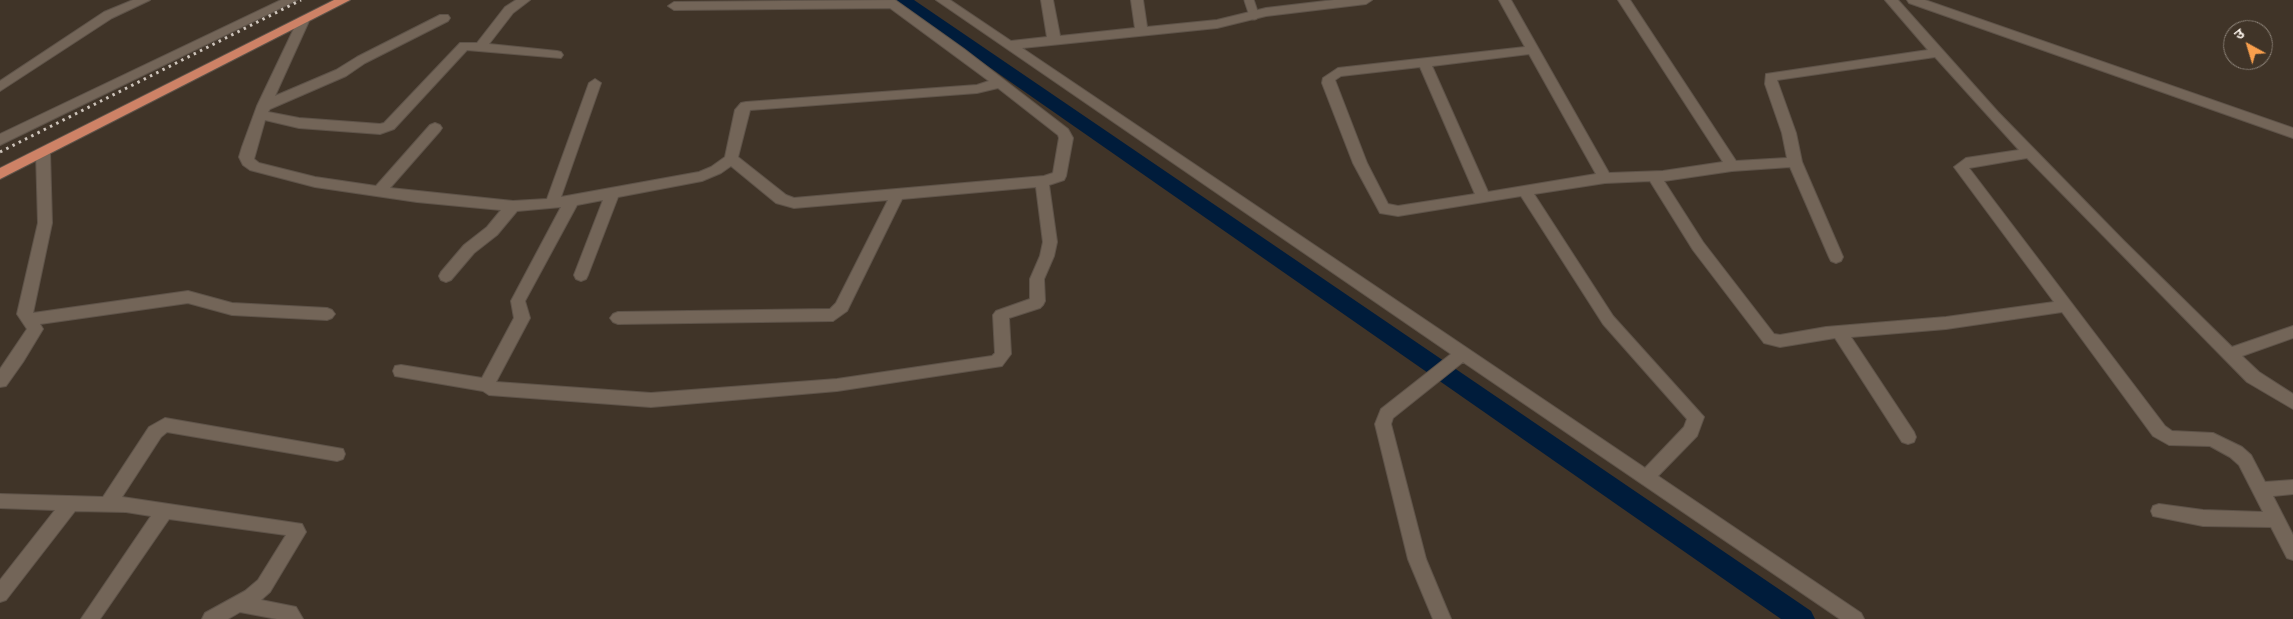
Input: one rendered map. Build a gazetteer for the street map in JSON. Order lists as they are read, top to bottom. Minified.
{"north":"top left"}
